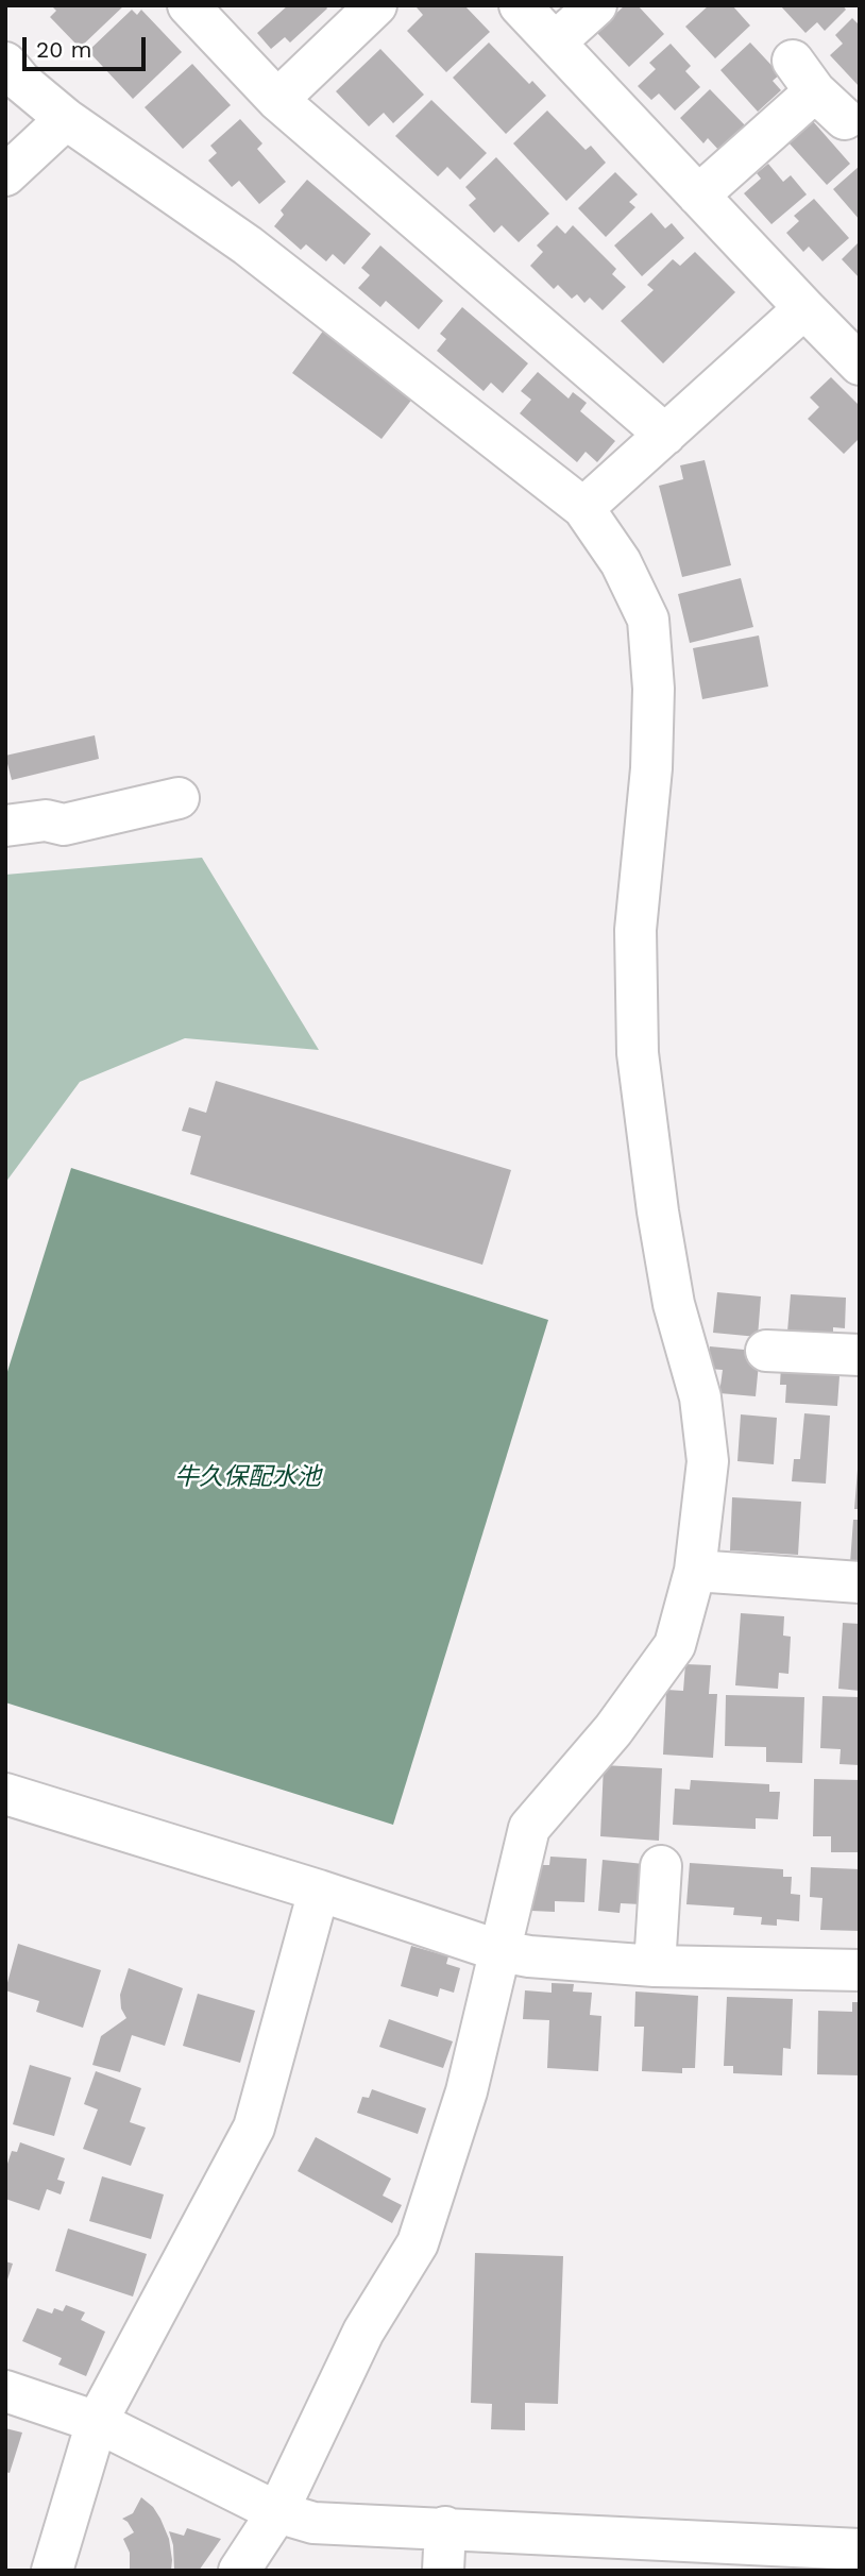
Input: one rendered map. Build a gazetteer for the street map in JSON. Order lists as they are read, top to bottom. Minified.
{"water":["牛久保配水池"],"scale_bar":"20 m"}
